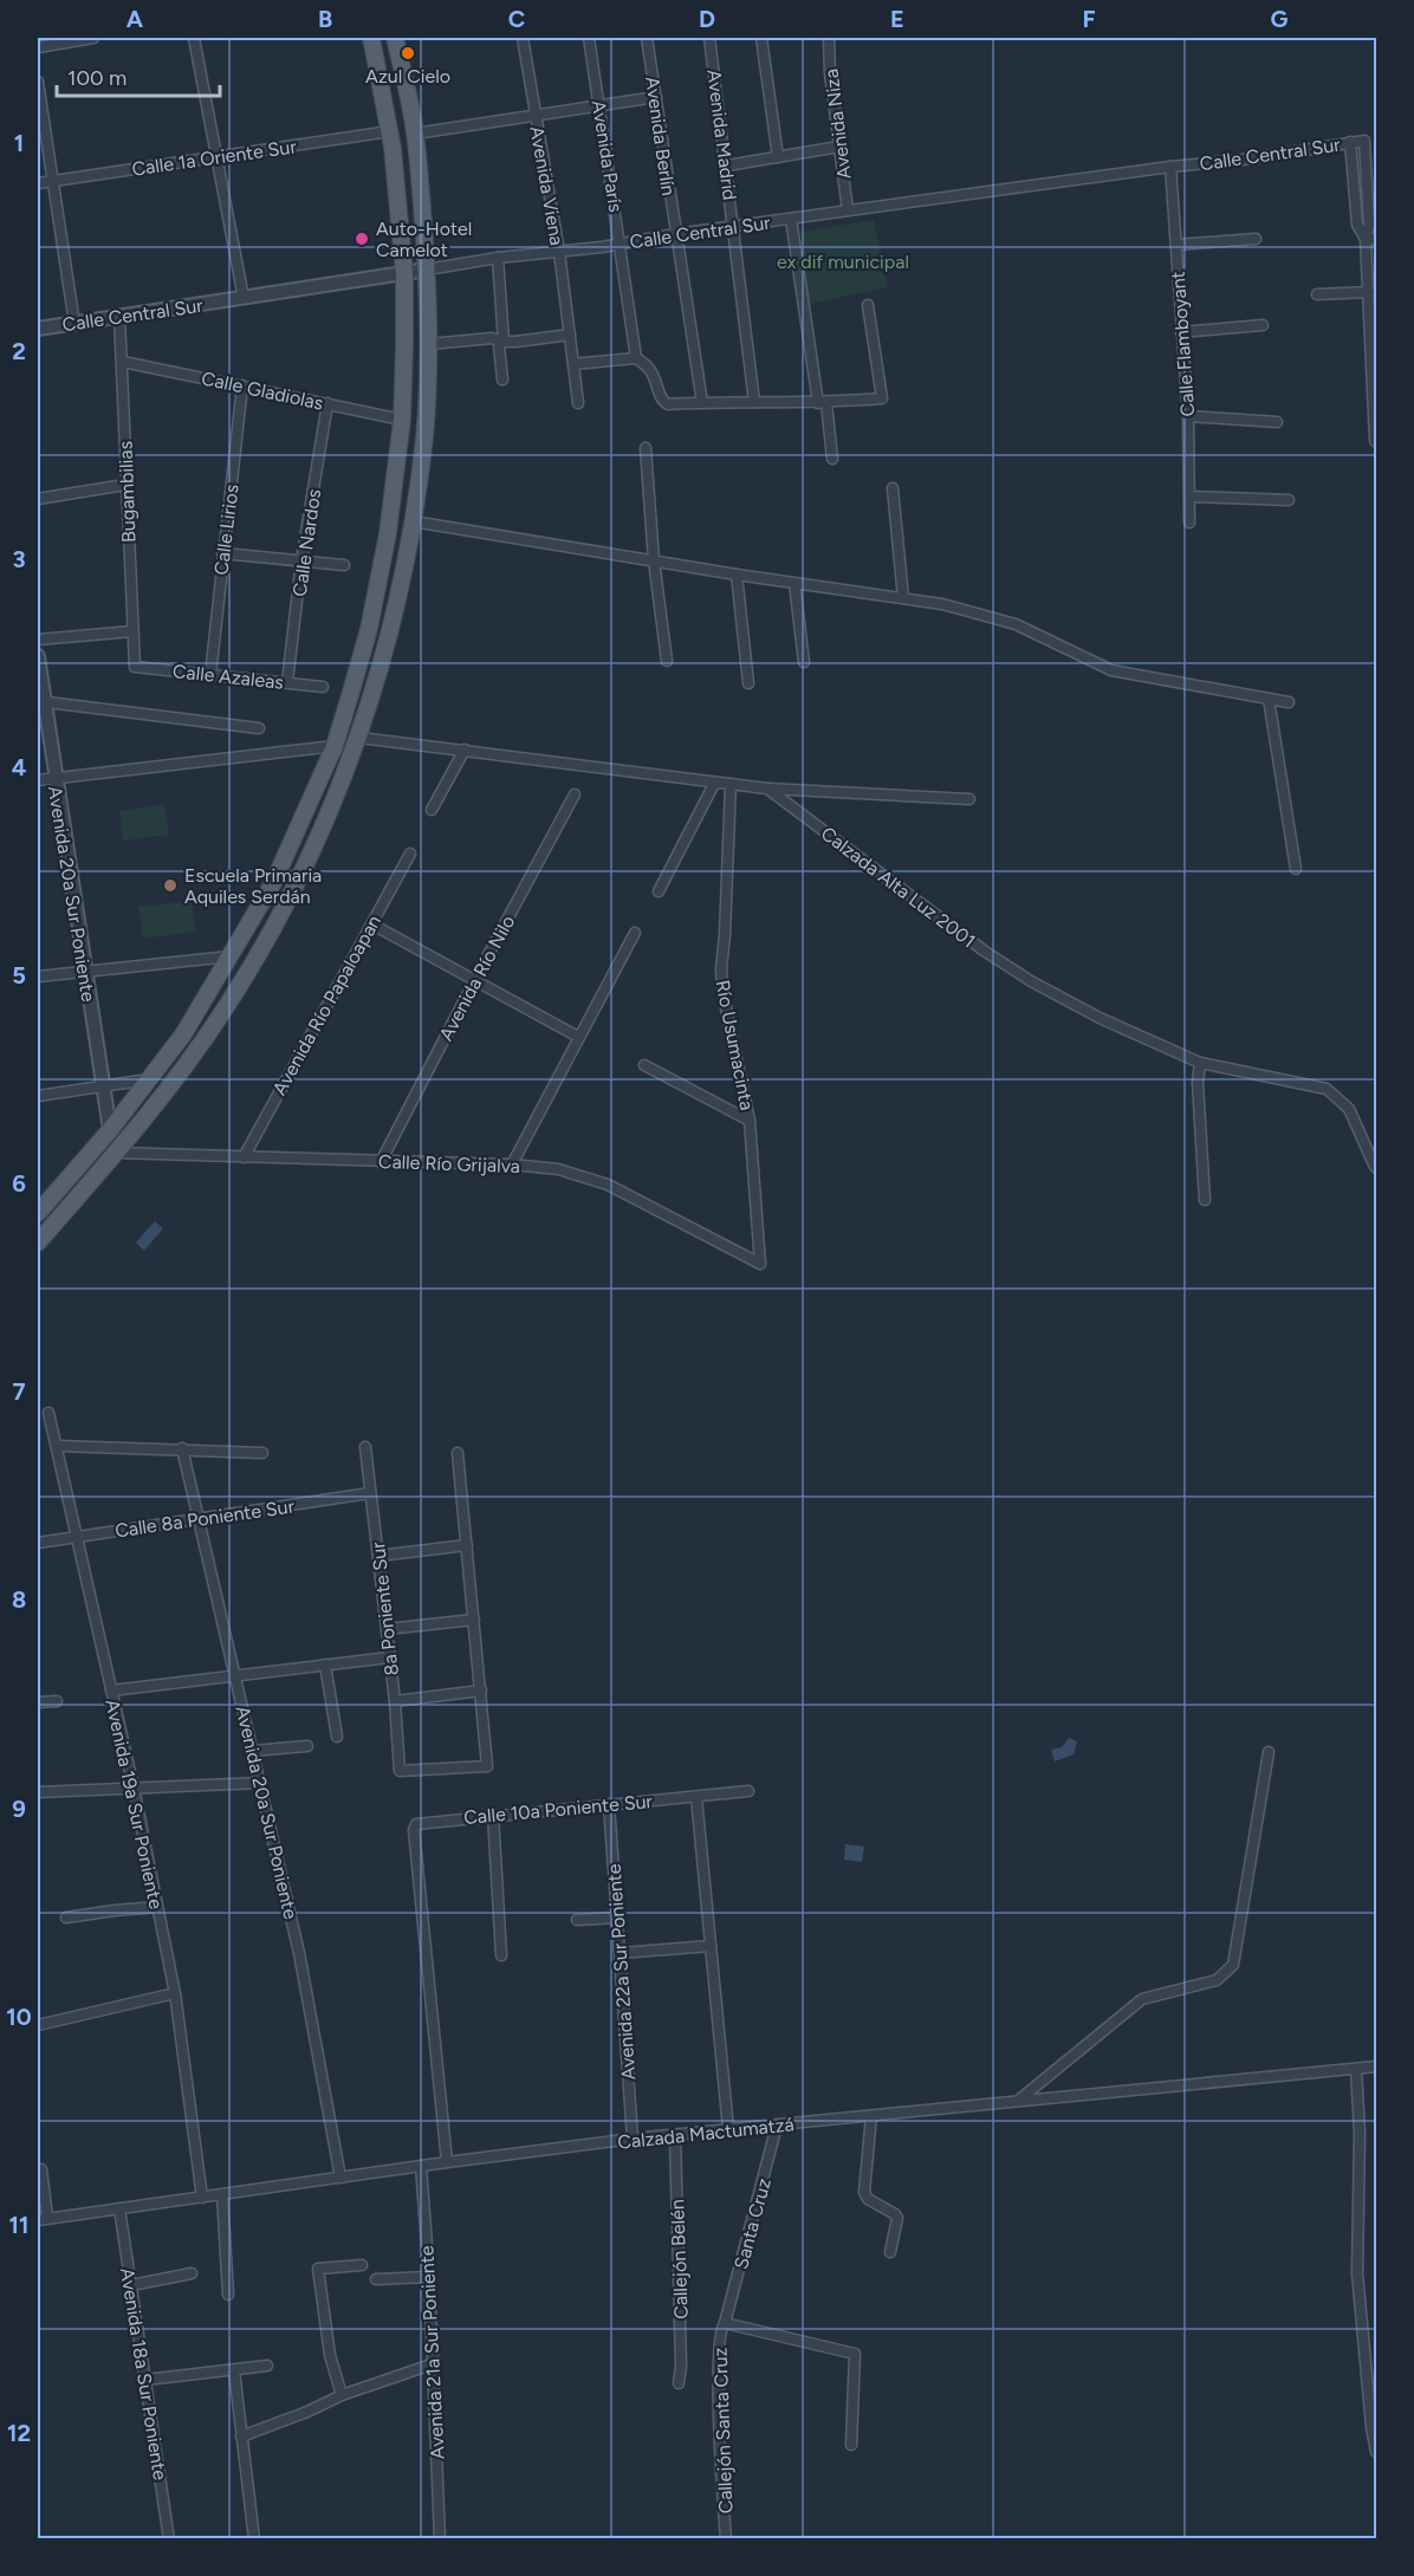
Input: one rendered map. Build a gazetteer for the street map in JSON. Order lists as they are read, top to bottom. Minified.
{"streets":{"street":["Avenida Niza","Avenida Madrid","Avenida Berlín","Calle Central Sur","Avenida París","Calle 1a Oriente Sur","Avenida Viena","Calle Flamboyant","Calle Gladiolas","Bugambilias","Calle Lirios","Calle Nardos","Calle Azaleas","Calzada Alta Luz 2001","Avenida 20a Sur Poniente","Avenida Río Nilo","Avenida Río Papaloapan","Río Usumacinta","Calle Río Grijalva","Calle 8a Poniente Sur","8a Poniente Sur","Avenida 19a Sur Poniente","Calle 10a Poniente Sur","Avenida 22a Sur Poniente","Calzada Mactumatzá","Santa Cruz","Callejón Belén","Avenida 21a Sur Poniente","Avenida 18a Sur Poniente","Callejón Santa Cruz"]},"crossings":[["Avenida Niza","Calle Central Sur"],["Avenida Madrid","Calle Central Sur"],["Avenida Berlín","Calle Central Sur"],["Calle Central Sur","Avenida París"],["Calle Central Sur","Avenida Viena"],["Calle Central Sur","Calle Flamboyant"],["Calle Central Sur","Bugambilias"],["Calle Gladiolas","Bugambilias"],["Calle Gladiolas","Calle Lirios"],["Calle Gladiolas","Calle Nardos"],["Bugambilias","Calle Azaleas"],["Calle Lirios","Calle Azaleas"],["Calle Nardos","Calle Azaleas"],["Calzada Alta Luz 2001","Río Usumacinta"],["Avenida 20a Sur Poniente","Calle 8a Poniente Sur"],["Avenida 20a Sur Poniente","Calzada Mactumatzá"],["Avenida Río Nilo","Calle Río Grijalva"],["Avenida Río Papaloapan","Calle Río Grijalva"],["Río Usumacinta","Calle Río Grijalva"],["Calle 8a Poniente Sur","8a Poniente Sur"],["Calle 8a Poniente Sur","Avenida 19a Sur Poniente"],["Avenida 19a Sur Poniente","Calzada Mactumatzá"],["Calle 10a Poniente Sur","Avenida 22a Sur Poniente"],["Calle 10a Poniente Sur","Calzada Mactumatzá"],["Avenida 22a Sur Poniente","Calzada Mactumatzá"],["Calzada Mactumatzá","Santa Cruz"],["Calzada Mactumatzá","Callejón Belén"],["Calzada Mactumatzá","Avenida 21a Sur Poniente"],["Calzada Mactumatzá","Avenida 18a Sur Poniente"],["Santa Cruz","Callejón Santa Cruz"]],"parks":["ex dif municipal"],"places":["Azul Cielo","Auto-Hotel Camelot","Escuela Primaria Aquiles Serdán"],"scale_bar":"100 m","grid":{"columns":["A","B","C","D","E","F","G"],"rows":["1","2","3","4","5","6","7","8","9","10","11","12"]}}
